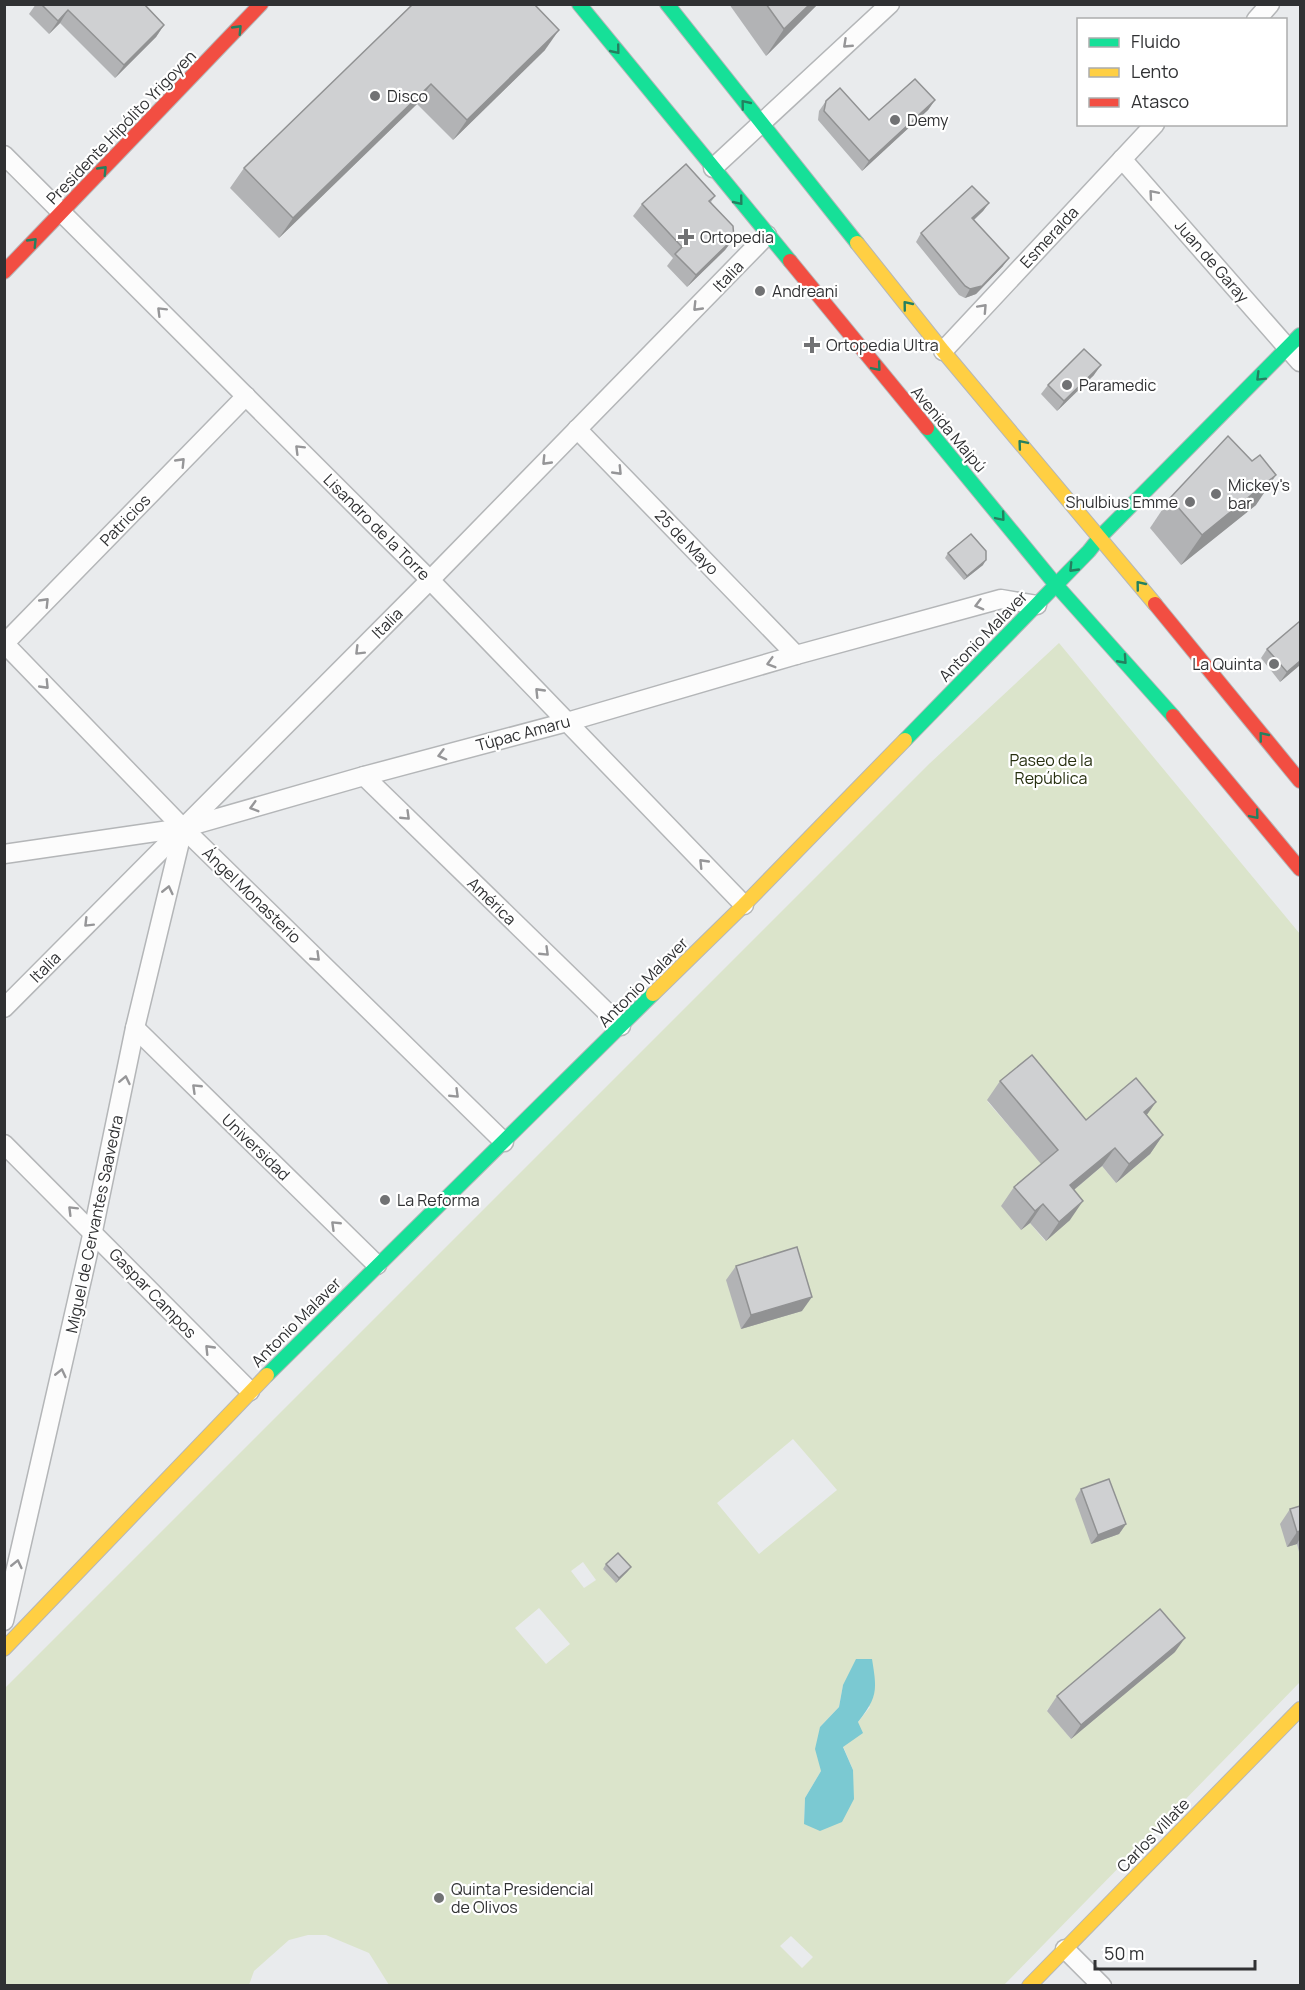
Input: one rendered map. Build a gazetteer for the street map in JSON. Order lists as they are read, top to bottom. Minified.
{"streets":{"street":["Presidente Hipólito Yrigoyen","Esmeralda","Juan de Garay","Italia","Avenida Maipú","Patricios","Lisandro de la Torre","25 de Mayo","Antonio Malaver","Túpac Amaru","Ángel Monasterio","América","Universidad","Miguel de Cervantes Saavedra","Gaspar Campos","Carlos Villate"]},"crossings":[["Presidente Hipólito Yrigoyen","Lisandro de la Torre"],["Esmeralda","Juan de Garay"],["Juan de Garay","Antonio Malaver"],["Italia","Avenida Maipú"],["Italia","Lisandro de la Torre"],["Italia","25 de Mayo"],["Italia","Túpac Amaru"],["Italia","Ángel Monasterio"],["Italia","Miguel de Cervantes Saavedra"],["Avenida Maipú","Antonio Malaver"],["Patricios","Lisandro de la Torre"],["Patricios","Ángel Monasterio"],["Lisandro de la Torre","Antonio Malaver"],["Lisandro de la Torre","Túpac Amaru"],["25 de Mayo","Túpac Amaru"],["Antonio Malaver","Túpac Amaru"],["Antonio Malaver","Ángel Monasterio"],["Antonio Malaver","América"],["Antonio Malaver","Universidad"],["Antonio Malaver","Gaspar Campos"],["Túpac Amaru","Ángel Monasterio"],["Túpac Amaru","América"],["Túpac Amaru","Miguel de Cervantes Saavedra"],["Ángel Monasterio","Miguel de Cervantes Saavedra"],["Universidad","Miguel de Cervantes Saavedra"],["Miguel de Cervantes Saavedra","Gaspar Campos"]],"one_way":["Presidente Hipólito Yrigoyen","Esmeralda","Juan de Garay","Italia","Patricios","Lisandro de la Torre","25 de Mayo","Túpac Amaru","Ángel Monasterio","América","Universidad","Miguel de Cervantes Saavedra","Gaspar Campos"],"parks":["Paseo de la República"],"places":{"other":["Disco","Demy","Andreani","Paramedic","Mickey's bar","Shulbius Emme","La Quinta","La Reforma","Quinta Presidencial de Olivos"],"health":["Ortopedia","Ortopedia Ultra"]},"legend":["Fluido","Lento","Atasco"],"scale_bar":"50 m"}
